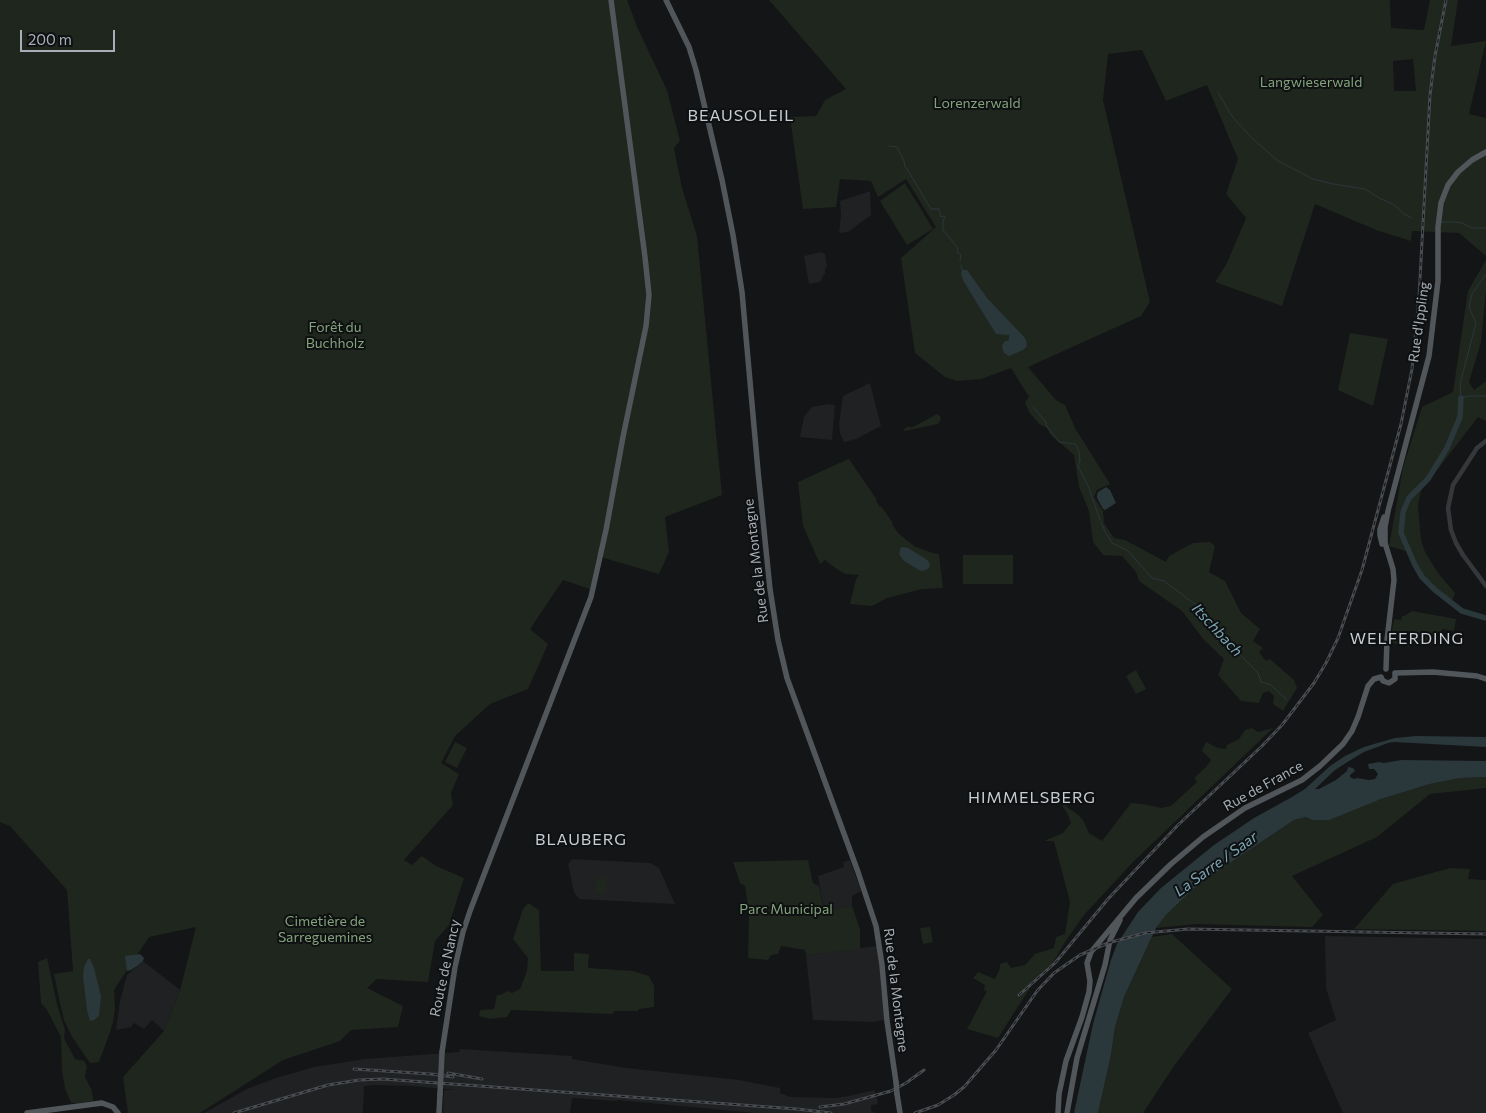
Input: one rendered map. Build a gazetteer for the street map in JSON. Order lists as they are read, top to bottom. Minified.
{"streets":{"main road":["Rue d'Ippling","Rue de la Montagne","Rue de France","Route de Nancy"]},"crossings":[["Rue d'Ippling","Rue de France"]],"districts":["BEAUSOLEIL","WELFERDING","HIMMELSBERG","BLAUBERG"],"water":["Itschbach","La Sarre / Saar"],"parks":["Langwieserwald","Lorenzerwald","Forêt du Buchholz","Parc Municipal","Cimetière de Sarreguemines"],"scale_bar":"200 m"}
